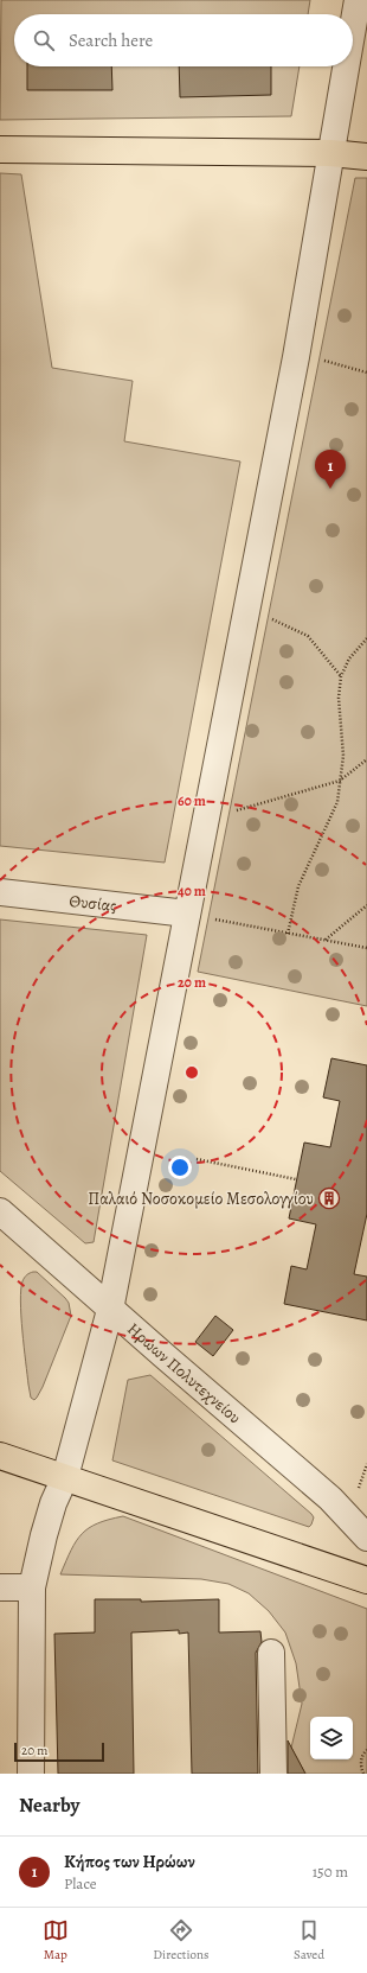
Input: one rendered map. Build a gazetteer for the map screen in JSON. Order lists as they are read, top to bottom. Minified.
{"streets":{"street":["Θυσίας","Ηρώων Πολυτεχνείου"]},"places":{"building":["Παλαιό Νοσοκομείο Μεσολογγίου"]},"scale_bar":"20 m","page":{"search":"Search here","pins":"1","scale":"20 m","heading":"Nearby","list":[{"mark":"1","name":"Κήπος των Ηρώων","note":"Place","value":"150 m"}],"nav":["Map","Directions","Saved"]},"rings":["60 m","40 m","20 m"]}
